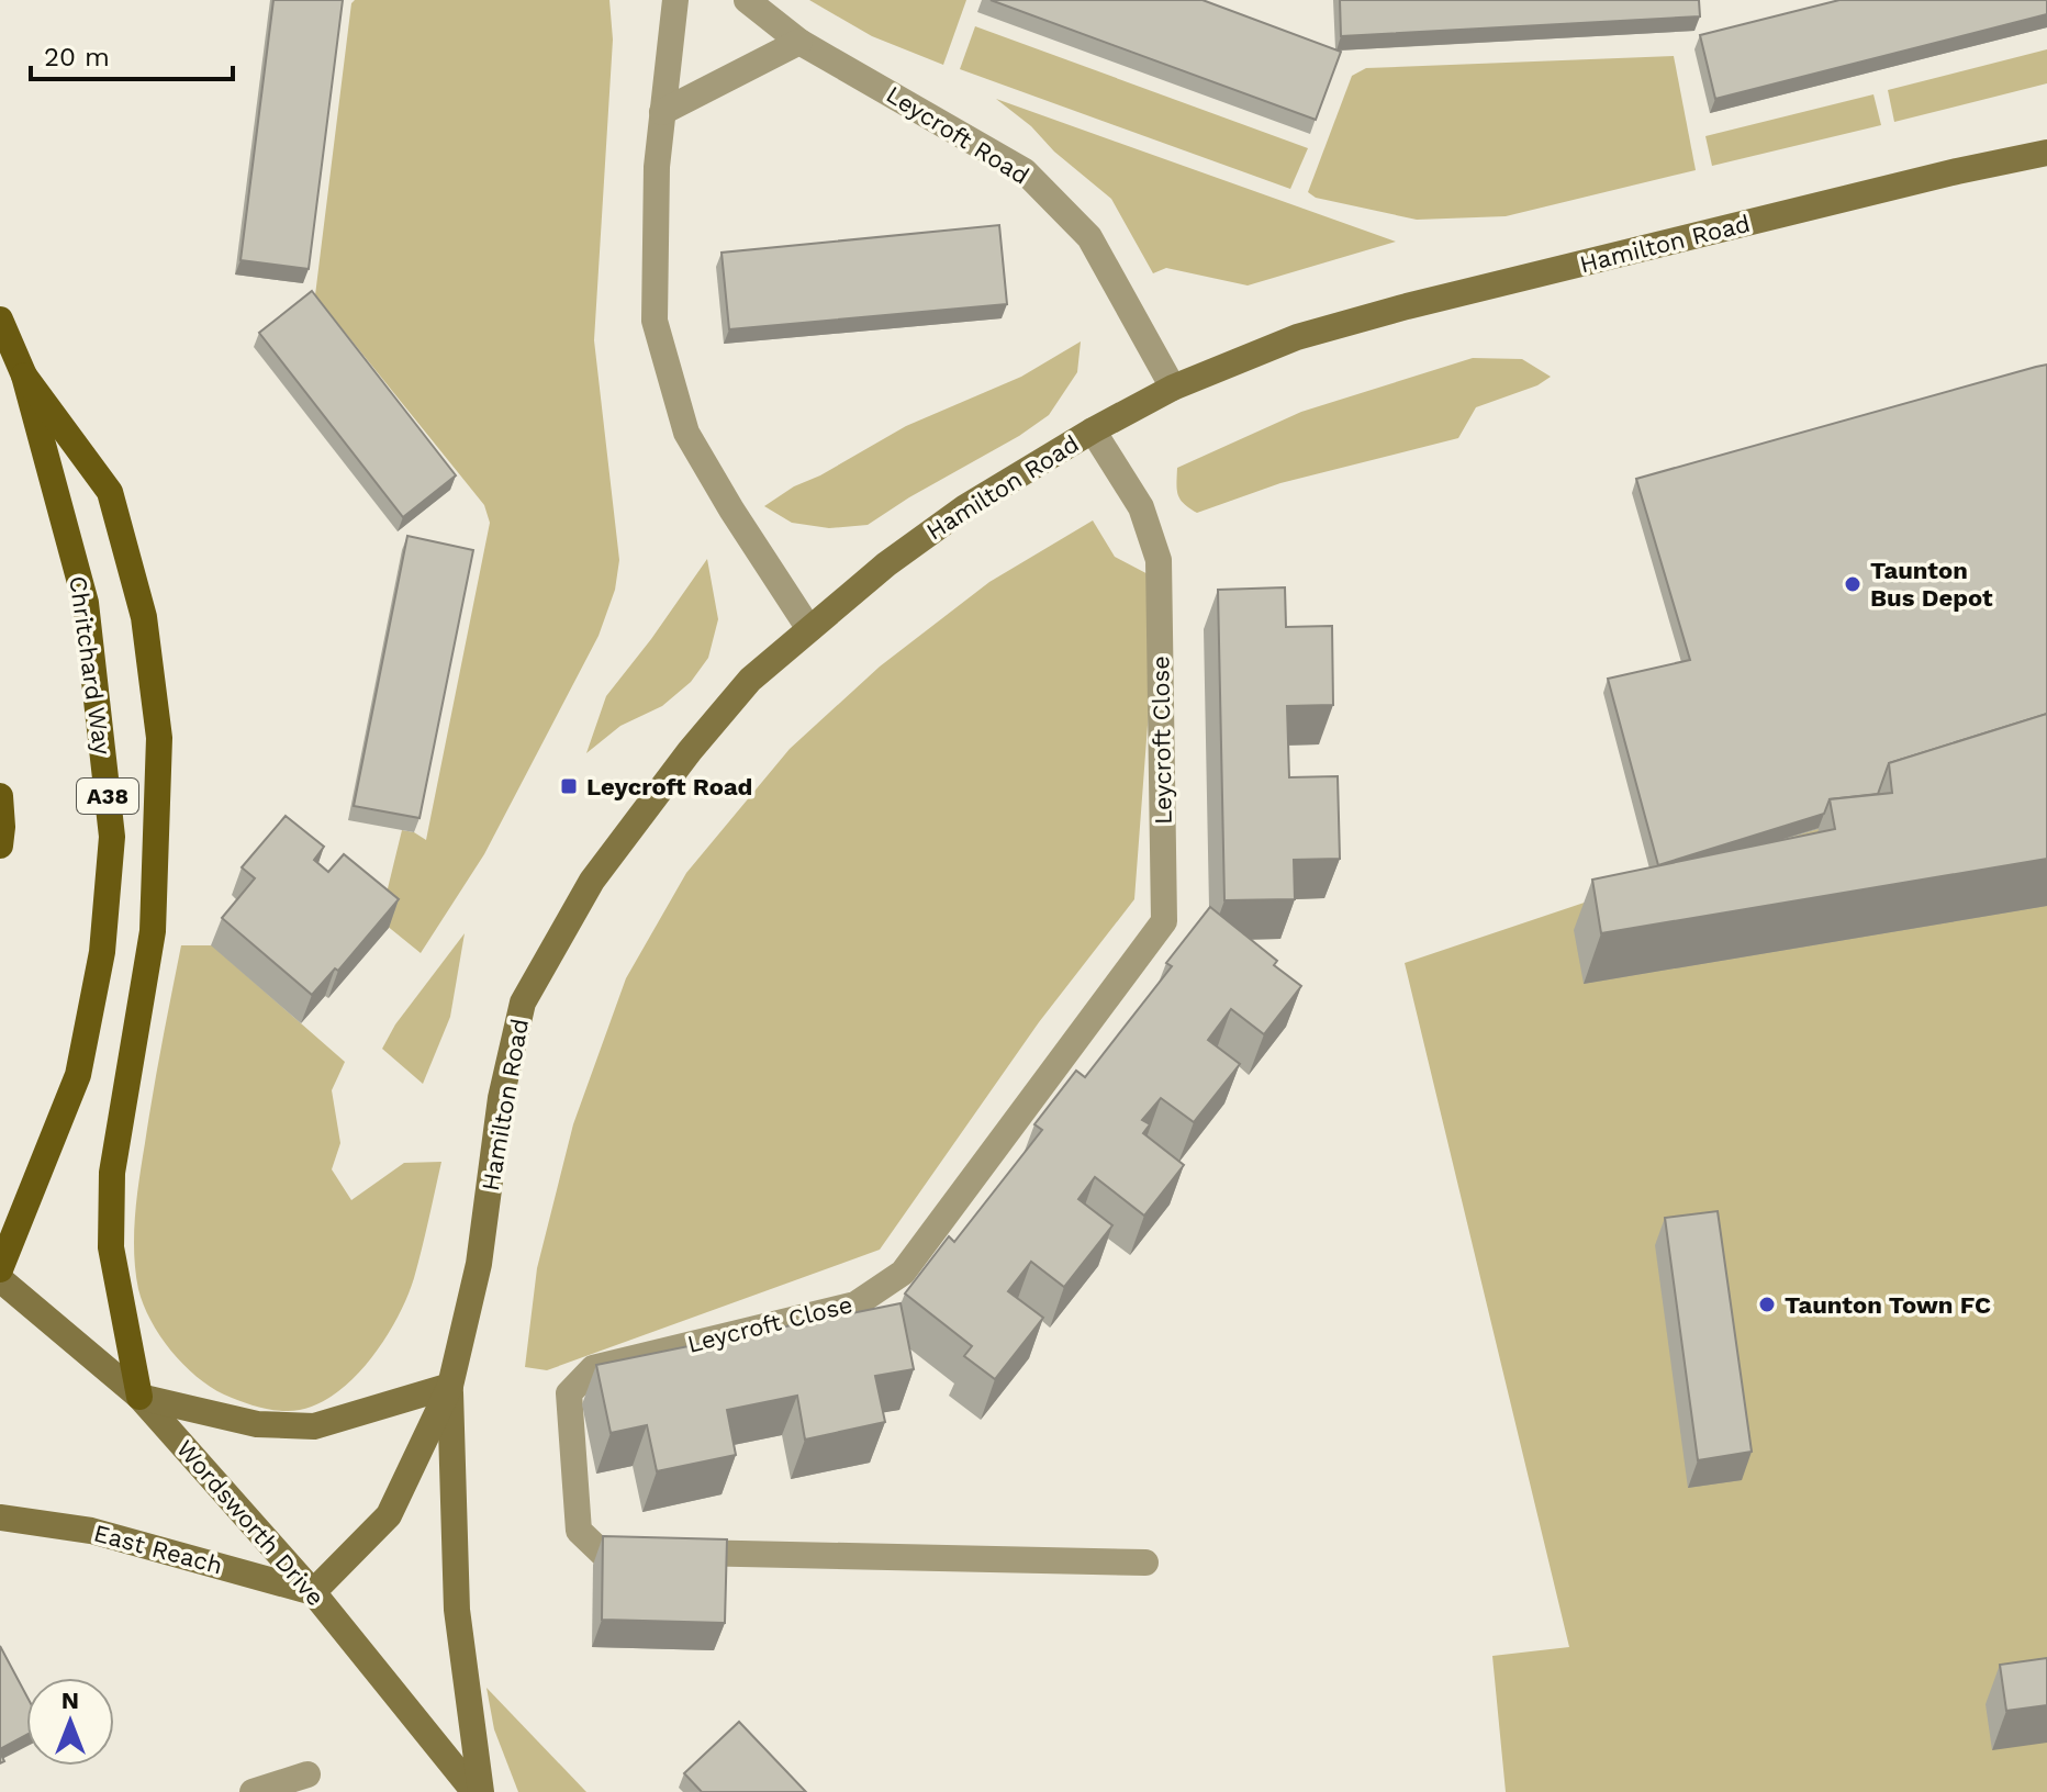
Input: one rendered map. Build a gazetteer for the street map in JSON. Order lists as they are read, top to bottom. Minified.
{"streets":{"main road":["Chritchard Way","A38"],"street":["Leycroft Road","Hamilton Road","Leycroft Close","Wordsworth Drive","East Reach"]},"crossings":[["Leycroft Road","Hamilton Road"],["Hamilton Road","Leycroft Close"],["Hamilton Road","Wordsworth Drive"],["Hamilton Road","East Reach"],["Wordsworth Drive","East Reach"]],"places":{"other":["Taunton Bus Depot","Taunton Town FC"],"transit":["Leycroft Road"]},"scale_bar":"20 m","north":"top"}
